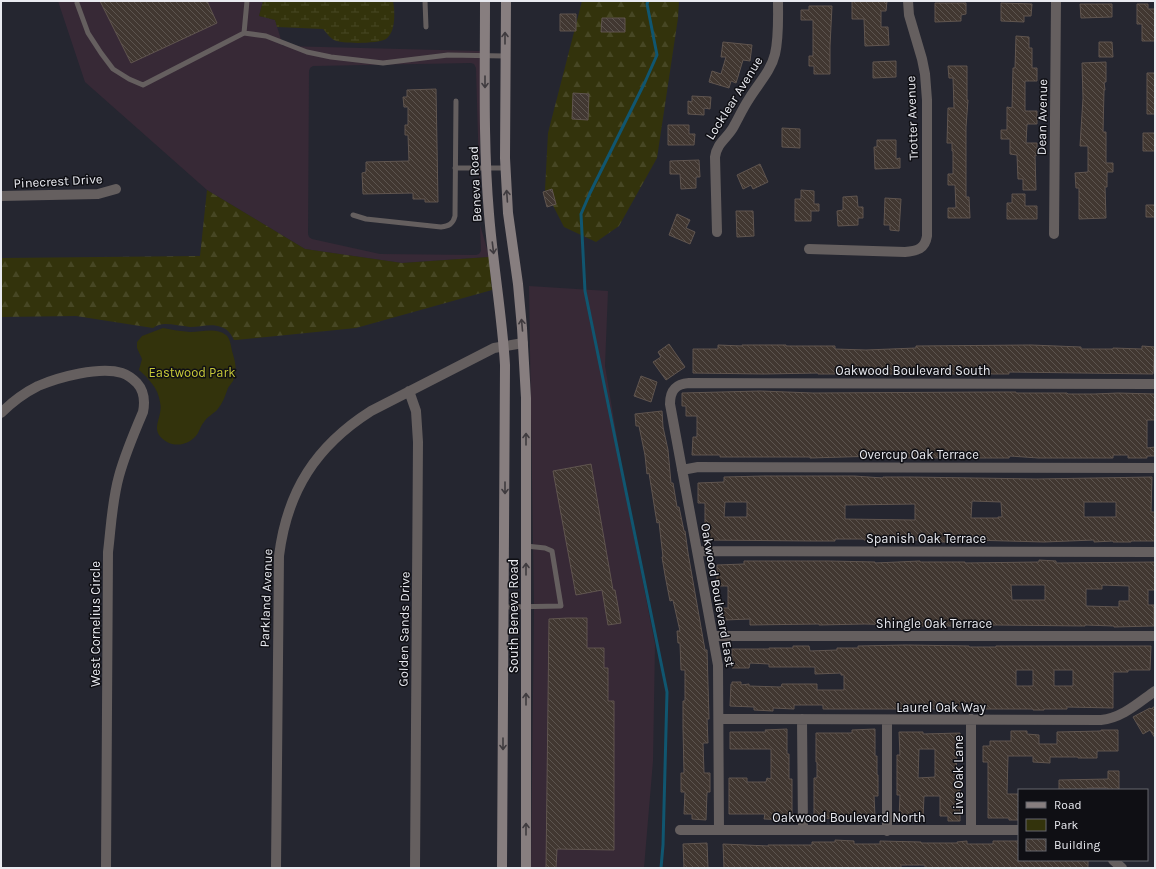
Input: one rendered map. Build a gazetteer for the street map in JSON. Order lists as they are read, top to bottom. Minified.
{"streets":{"main road":["Beneva Road","South Beneva Road"],"street":["Locklear Avenue","Dean Avenue","Trotter Avenue","Pinecrest Drive","Oakwood Boulevard South","Overcup Oak Terrace","Spanish Oak Terrace","Oakwood Boulevard East","Parkland Avenue","Shingle Oak Terrace","West Cornelius Circle","Golden Sands Drive","Laurel Oak Way","Live Oak Lane","Oakwood Boulevard North"]},"crossings":[["Beneva Road","Parkland Avenue"],["Beneva Road","South Beneva Road"],["Oakwood Boulevard South","Oakwood Boulevard East"],["Overcup Oak Terrace","Oakwood Boulevard East"],["Spanish Oak Terrace","Oakwood Boulevard East"],["Oakwood Boulevard East","Shingle Oak Terrace"],["Oakwood Boulevard East","Laurel Oak Way"],["Oakwood Boulevard East","Oakwood Boulevard North"],["Parkland Avenue","South Beneva Road"],["Parkland Avenue","Golden Sands Drive"],["Laurel Oak Way","Live Oak Lane"],["Live Oak Lane","Oakwood Boulevard North"]],"parks":["Eastwood Park"],"legend":["Road","Park","Building"]}
